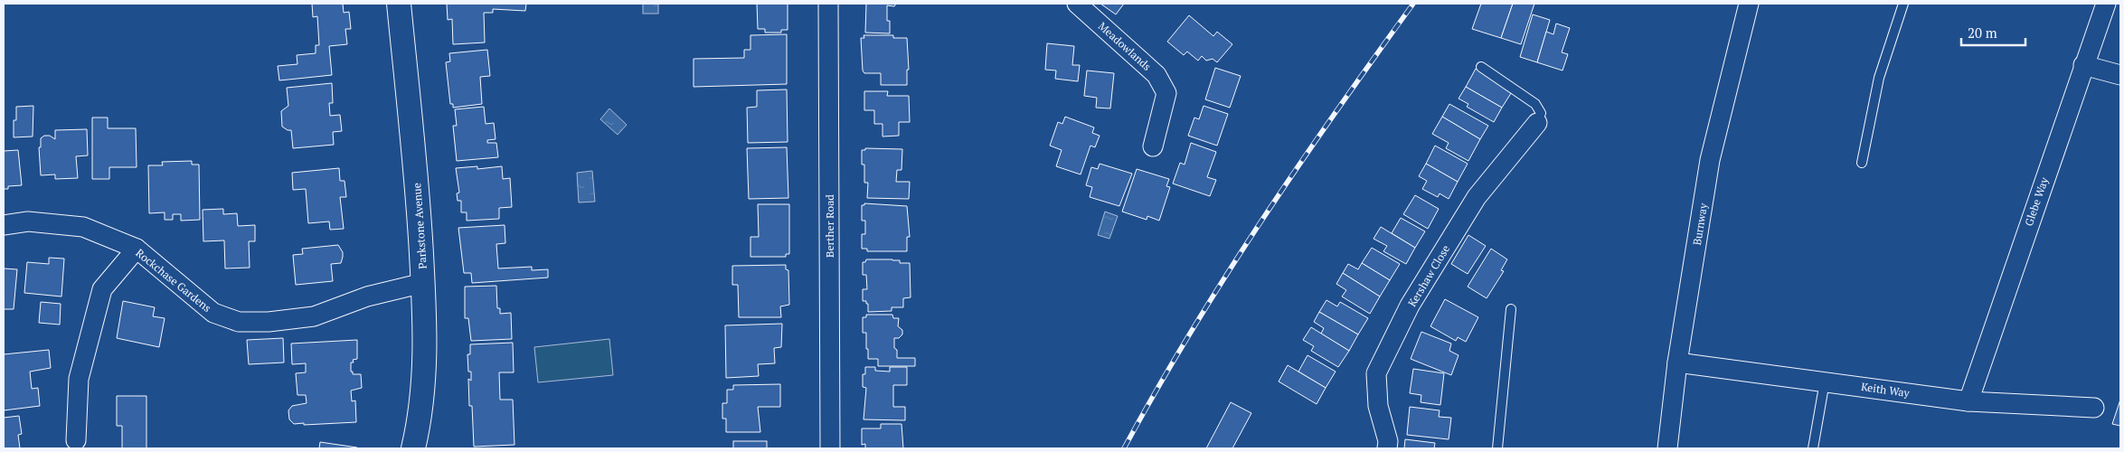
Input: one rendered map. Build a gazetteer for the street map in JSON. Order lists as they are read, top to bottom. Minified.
{"streets":{"street":["Meadowlands","Glebe Way","Burnway","Parkstone Avenue","Berther Road","Kershaw Close","Rockchase Gardens","Keith Way"]},"crossings":[["Glebe Way","Keith Way"],["Burnway","Keith Way"],["Parkstone Avenue","Rockchase Gardens"]],"scale_bar":"20 m"}
